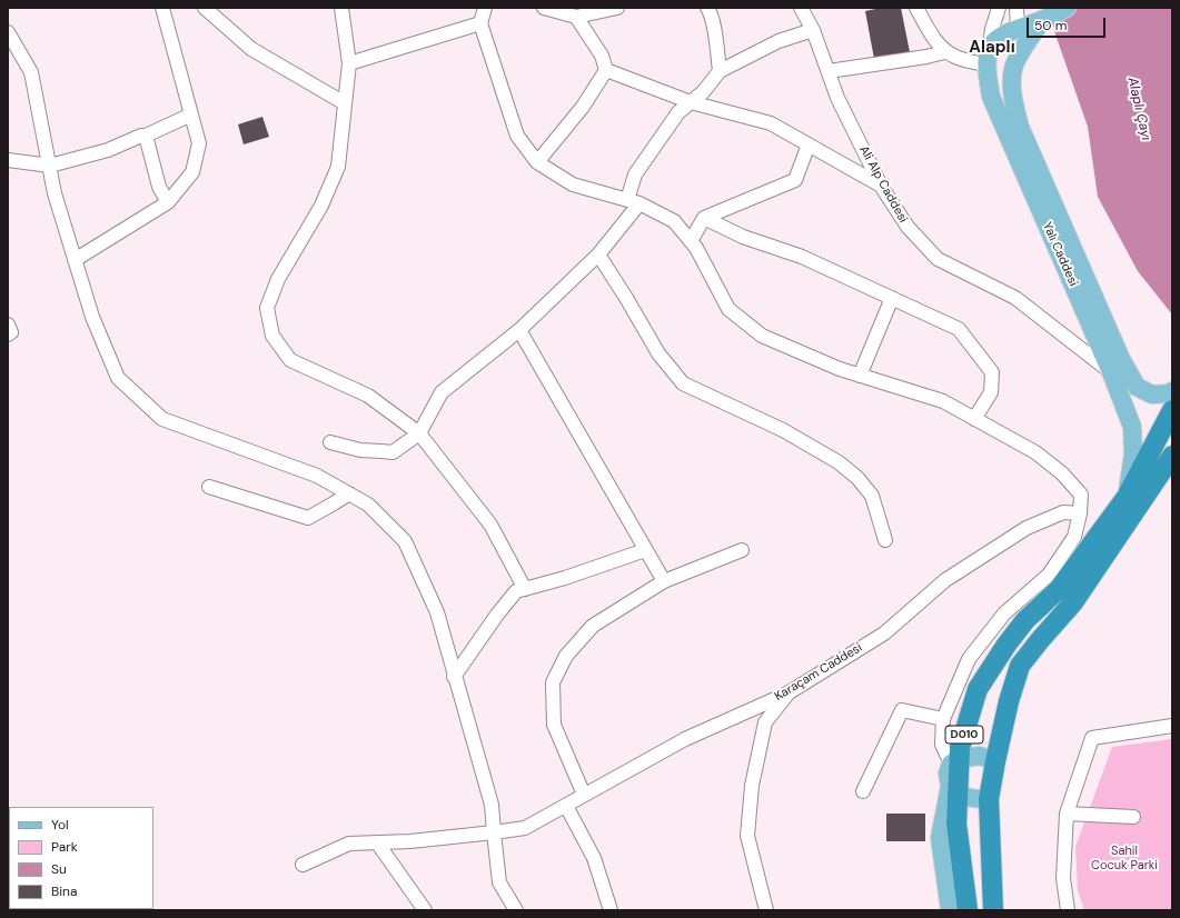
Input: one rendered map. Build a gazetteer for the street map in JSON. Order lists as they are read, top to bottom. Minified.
{"streets":{"highway":["D010"],"main road":["Yalı Caddesi"],"street":["Ali Alp Caddesi","Karaçam Caddesi"]},"crossings":[["Ali Alp Caddesi","Yalı Caddesi"],["Yalı Caddesi","D010"]],"districts":["Alaplı"],"water":["Alaplı Çayı"],"parks":["Sahil Cocuk Parki"],"legend":["Yol","Park","Su","Bina"],"scale_bar":"50 m"}
